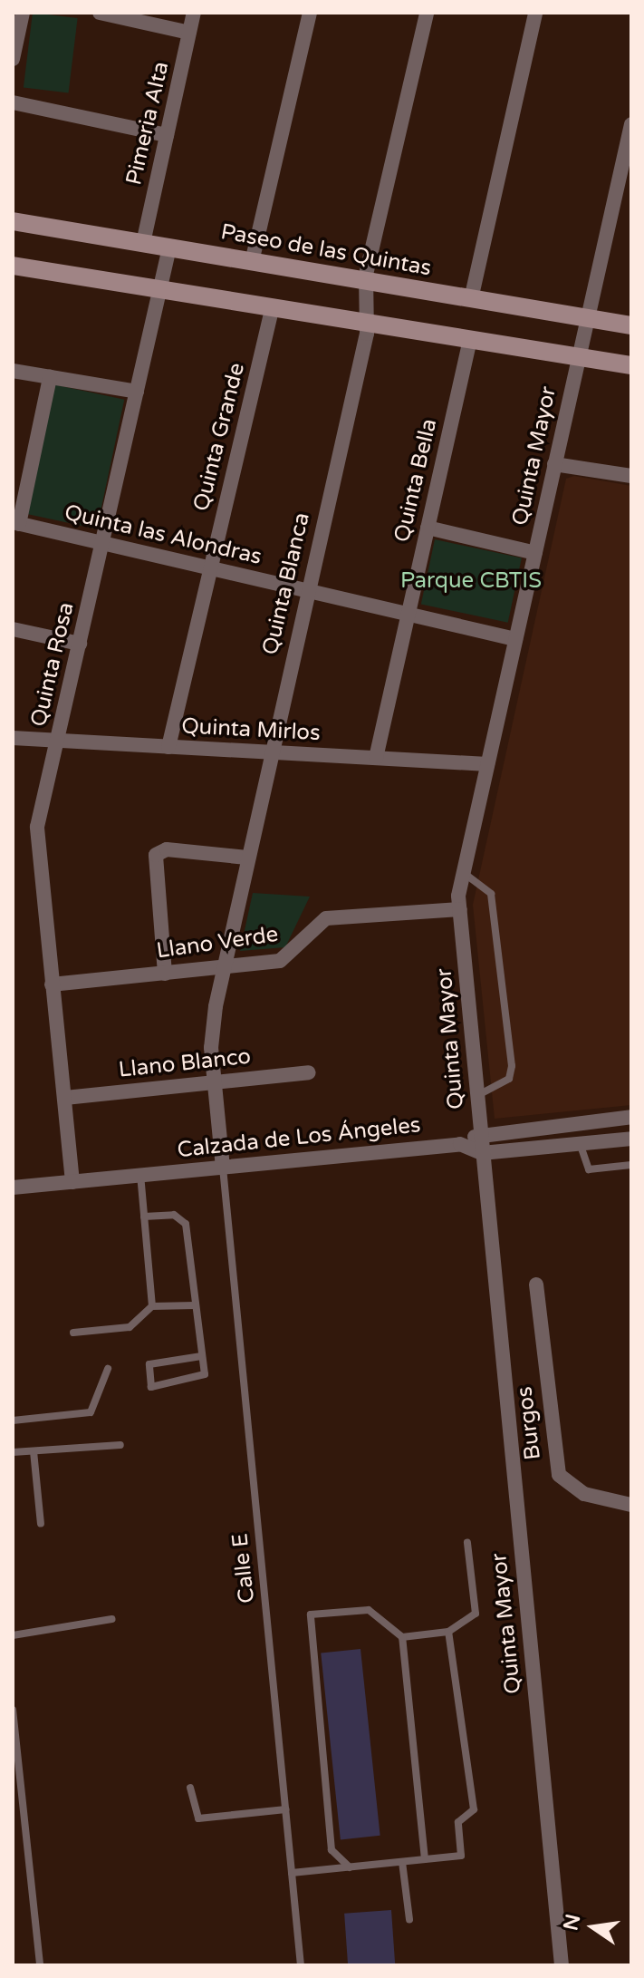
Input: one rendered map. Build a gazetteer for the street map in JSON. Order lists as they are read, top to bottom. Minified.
{"streets":{"main road":["Paseo de las Quintas"],"street":["Pimeria Alta","Quinta Grande","Quinta Mayor","Quinta Bella","Quinta las Alondras","Quinta Blanca","Quinta Rosa","Quinta Mirlos","Llano Verde","Llano Blanco","Calzada de Los Ángeles","Burgos"],"lane":["Calle E"]},"crossings":[["Pimeria Alta","Paseo de las Quintas"],["Paseo de las Quintas","Quinta Mayor"],["Paseo de las Quintas","Quinta Blanca"],["Paseo de las Quintas","Quinta Rosa"],["Quinta Grande","Quinta las Alondras"],["Quinta Grande","Quinta Mirlos"],["Quinta Mayor","Quinta las Alondras"],["Quinta Mayor","Quinta Mirlos"],["Quinta Mayor","Llano Verde"],["Quinta Mayor","Calzada de Los Ángeles"],["Quinta Bella","Quinta las Alondras"],["Quinta Bella","Quinta Mirlos"],["Quinta las Alondras","Quinta Blanca"],["Quinta las Alondras","Quinta Rosa"],["Quinta Blanca","Quinta Mirlos"],["Quinta Blanca","Llano Verde"],["Quinta Blanca","Llano Blanco"],["Quinta Blanca","Calzada de Los Ángeles"],["Quinta Blanca","Calle E"],["Quinta Rosa","Quinta Mirlos"],["Quinta Rosa","Llano Verde"],["Quinta Rosa","Llano Blanco"],["Quinta Rosa","Calzada de Los Ángeles"],["Calzada de Los Ángeles","Calle E"]],"parks":["Parque CBTIS"],"north":"left"}
